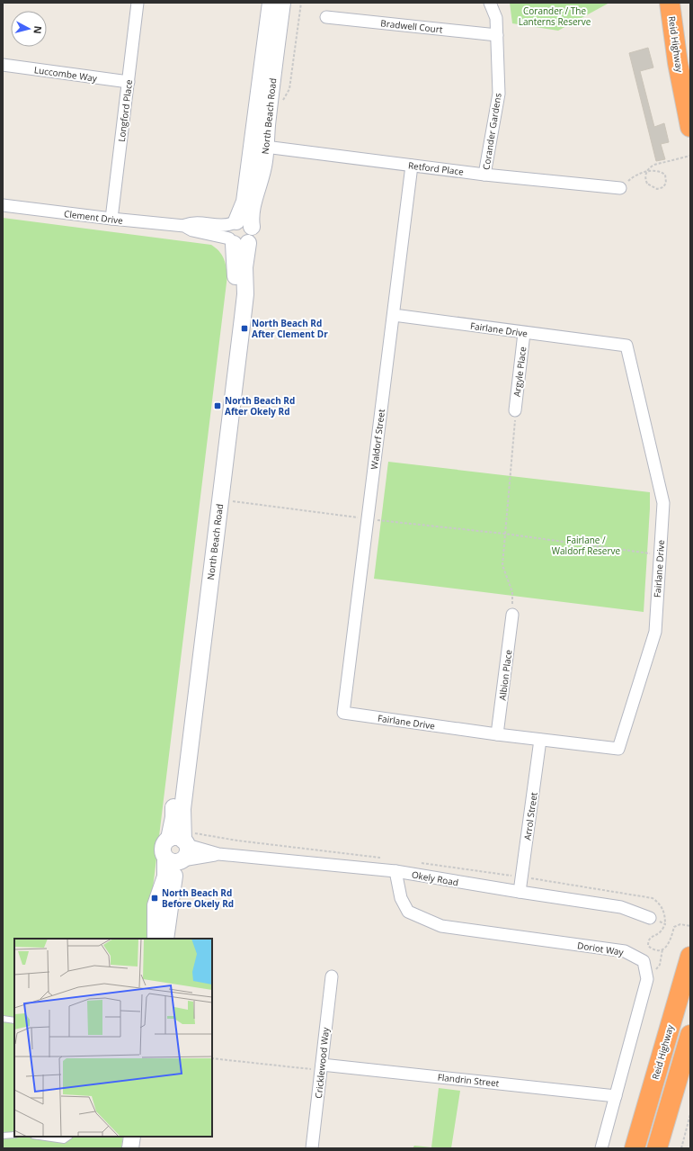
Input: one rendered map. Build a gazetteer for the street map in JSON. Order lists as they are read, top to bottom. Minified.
{"streets":{"highway":["Reid Highway"],"main road":["North Beach Road"],"street":["Bradwell Court","Luccombe Way","Longford Place","Corander Gardens","Retford Place","Clement Drive","Fairlane Drive","Argyle Place","Waldorf Street","Albion Place","Arrol Street","Okely Road","Doriot Way","Cricklewood Way","Flandrin Street"]},"crossings":[["Bradwell Court","Corander Gardens"],["Luccombe Way","Longford Place"],["Longford Place","Clement Drive"],["North Beach Road","Retford Place"],["North Beach Road","Clement Drive"],["North Beach Road","Okely Road"],["Corander Gardens","Retford Place"],["Retford Place","Waldorf Street"],["Fairlane Drive","Argyle Place"],["Fairlane Drive","Waldorf Street"],["Fairlane Drive","Albion Place"],["Fairlane Drive","Arrol Street"],["Arrol Street","Okely Road"],["Okely Road","Doriot Way"],["Doriot Way","Flandrin Street"],["Cricklewood Way","Flandrin Street"]],"parks":["Corander / The Lanterns Reserve","Fairlane / Waldorf Reserve"],"places":{"transit":["North Beach Rd After Clement Dr","North Beach Rd After Okely Rd","North Beach Rd Before Okely Rd"]},"north":"right"}
